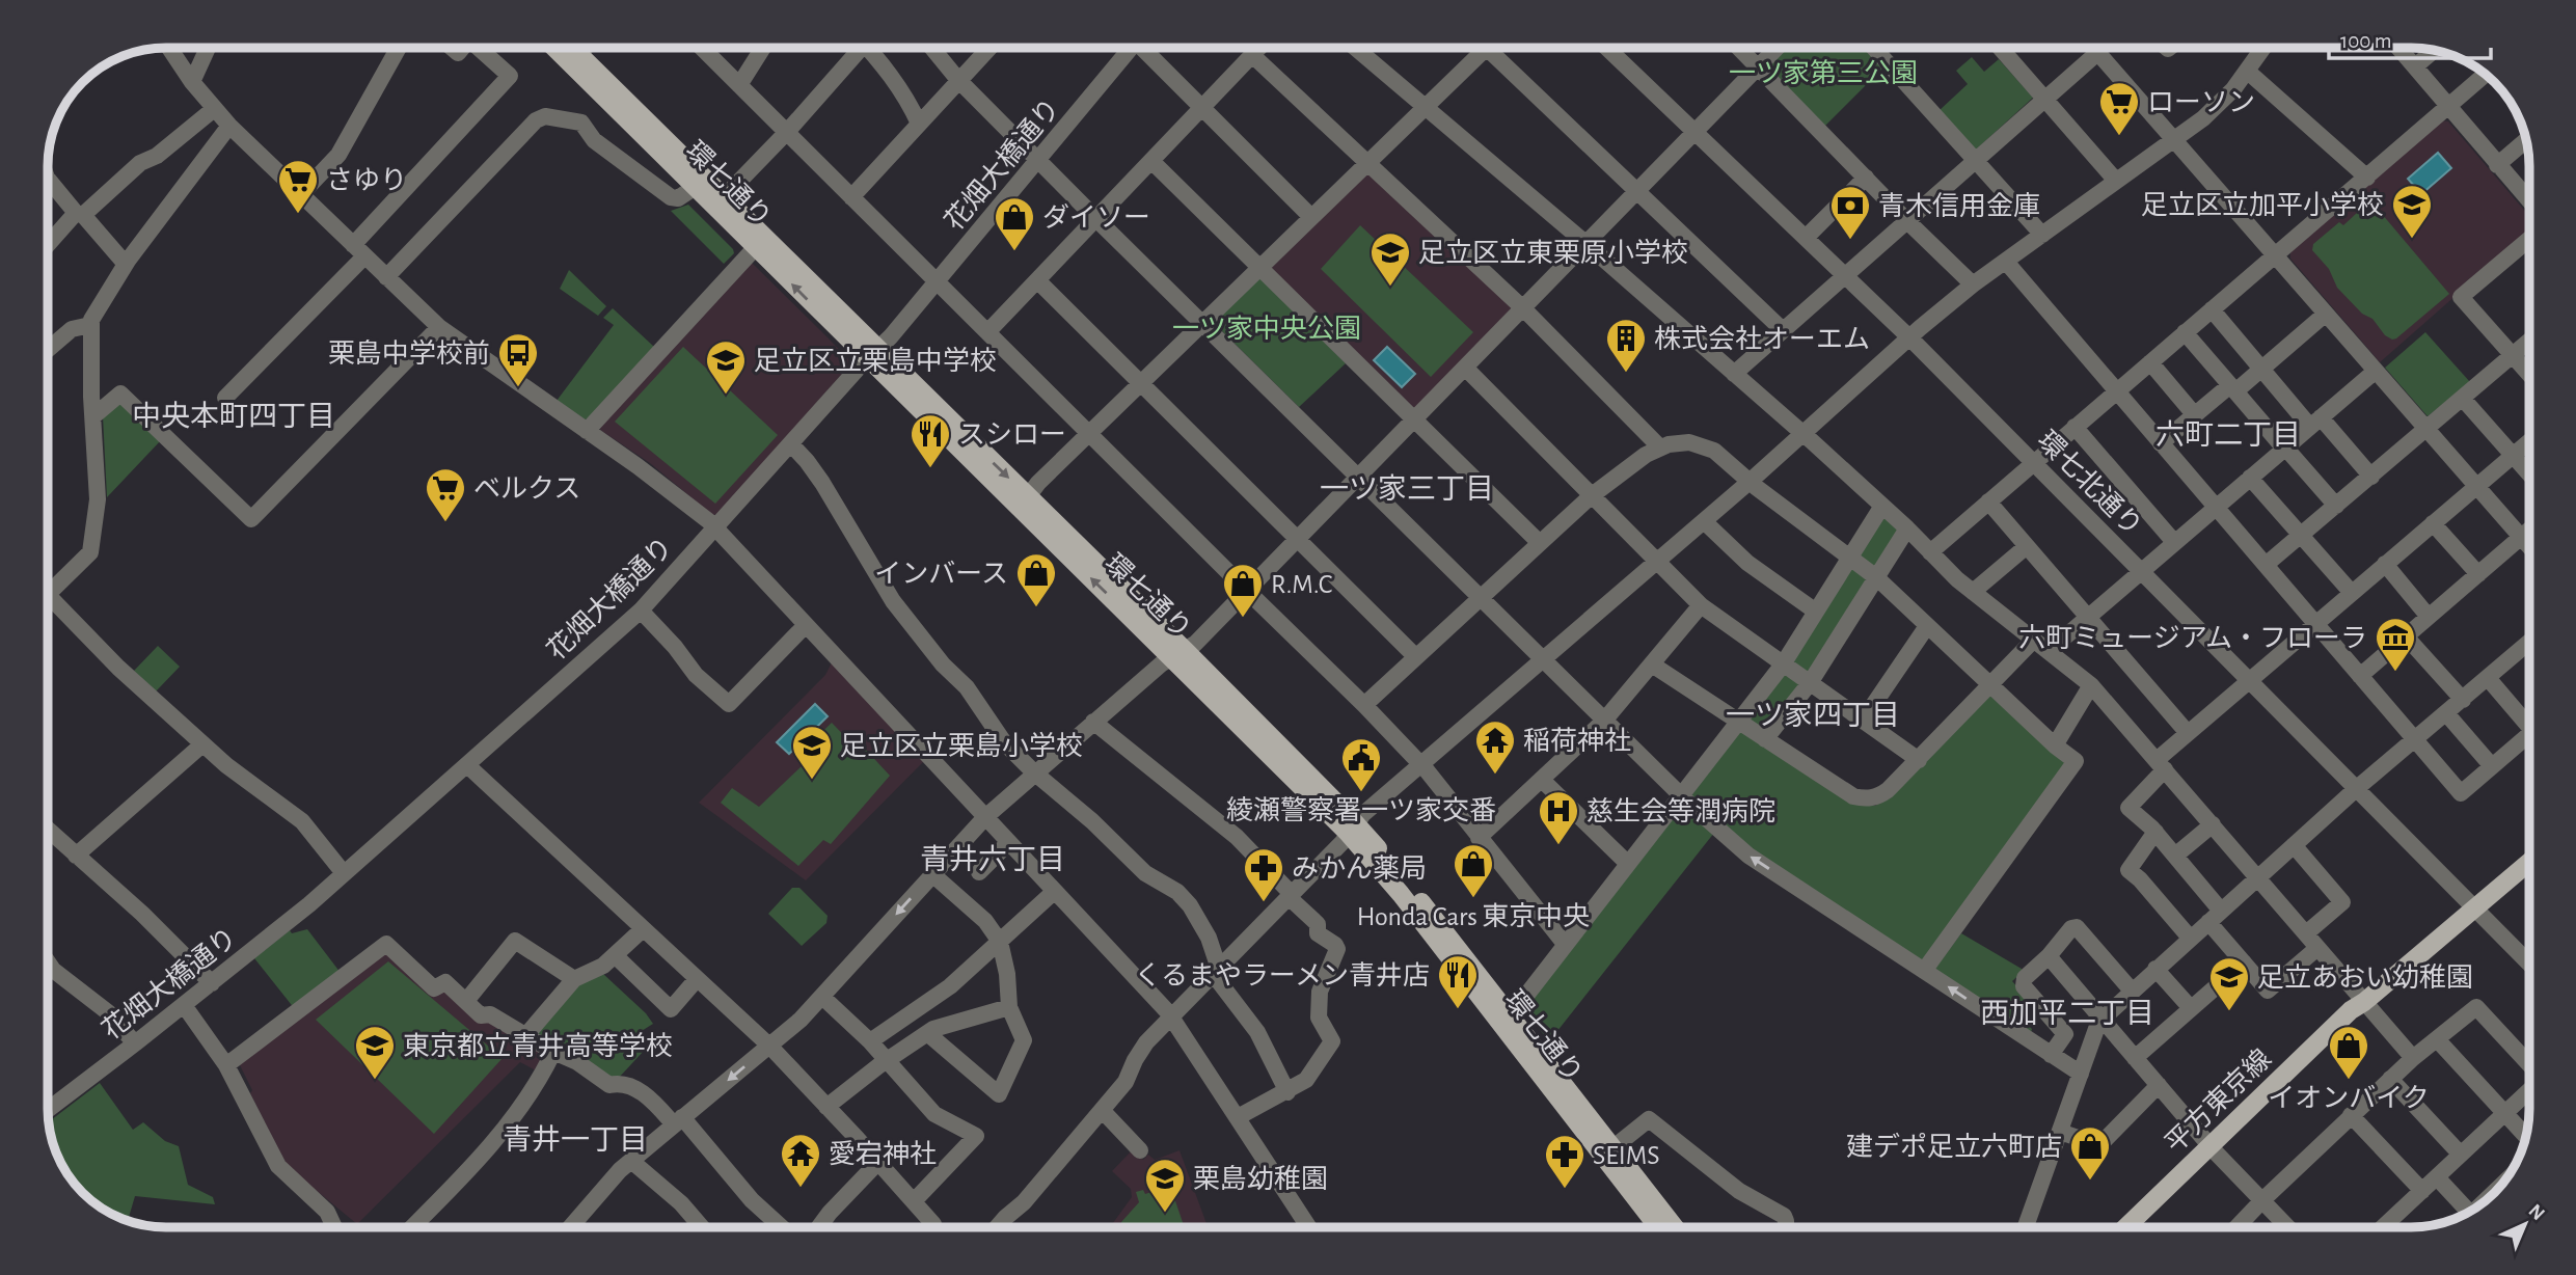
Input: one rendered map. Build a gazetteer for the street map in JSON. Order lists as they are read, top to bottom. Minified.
{"streets":{"main road":["環七通り","平方東京線"],"street":["花畑大橋通り","環七北通り"]},"crossings":[["花畑大橋通り","環七通り"],["環七北通り","平方東京線"]],"districts":["中央本町四丁目","六町二丁目","一ツ家三丁目","一ツ家四丁目","青井六丁目","西加平二丁目","青井一丁目"],"parks":["一ツ家第三公園","一ツ家中央公園"],"places":{"supermarket":["ローソン","さゆり","ベルクス"],"school or university":["足立区立加平小学校","足立区立東栗原小学校","足立区立栗島中学校","足立区立栗島小学校","足立あおい幼稚園","東京都立青井高等学校","栗島幼稚園"],"bank":["青木信用金庫"],"shop":["ダイソー","インバース","R.M.C","Honda Cars 東京中央","イオンバイク","建デポ足立六町店"],"building":["株式会社オーエム"],"bus stop":["栗島中学校前"],"restaurant":["スシロー","くるまやラーメン青井店"],"museum":["六町ミュージアム・フローラ"],"temple":["稲荷神社","愛宕神社"],"public building":["綾瀬警察署一ツ家交番"],"hospital":["慈生会等潤病院"],"pharmacy":["みかん薬局","SEIMS"]},"scale_bar":"100 m","north":"top right"}
